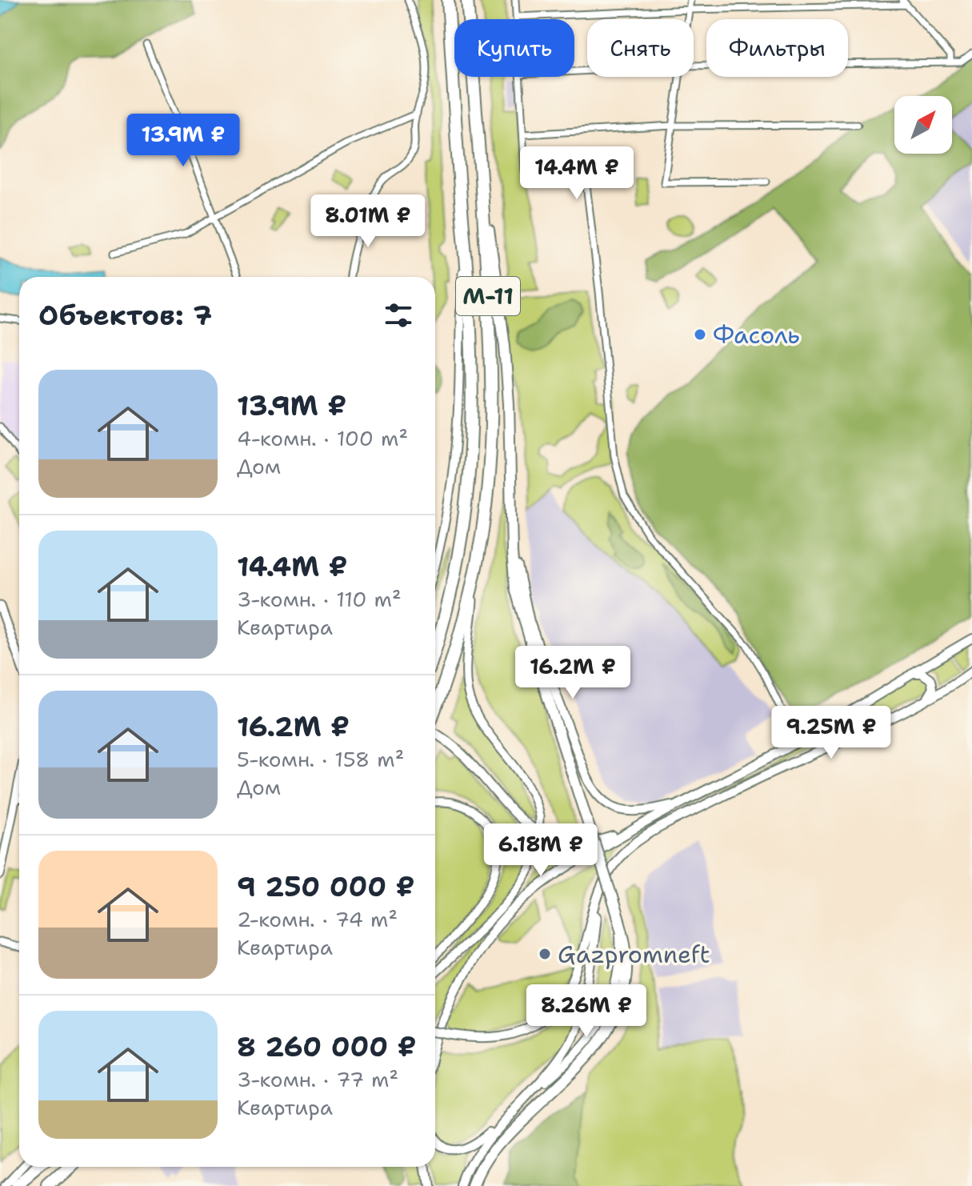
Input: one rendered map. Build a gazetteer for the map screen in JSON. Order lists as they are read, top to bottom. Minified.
{"streets":{"highway":["М-11"]},"places":["Фасоль","Gazpromneft"],"north":"top right","page":{"chip":["Купить","Снять","Фильтры"],"price":["13.9M ₽","14.4M ₽","8.01M ₽","16.2M ₽","9.25M ₽","6.18M ₽","8.26M ₽"],"heading":"Объектов: 7","list":[{"name":"13.9M ₽","note":"4-комн. · 100 m² · Дом"},{"name":"14.4M ₽","note":"3-комн. · 110 m² · Квартира"},{"name":"16.2M ₽","note":"5-комн. · 158 m² · Дом"},{"name":"9 250 000 ₽","note":"2-комн. · 74 m² · Квартира"},{"name":"8 260 000 ₽","note":"3-комн. · 77 m² · Квартира"}]}}
